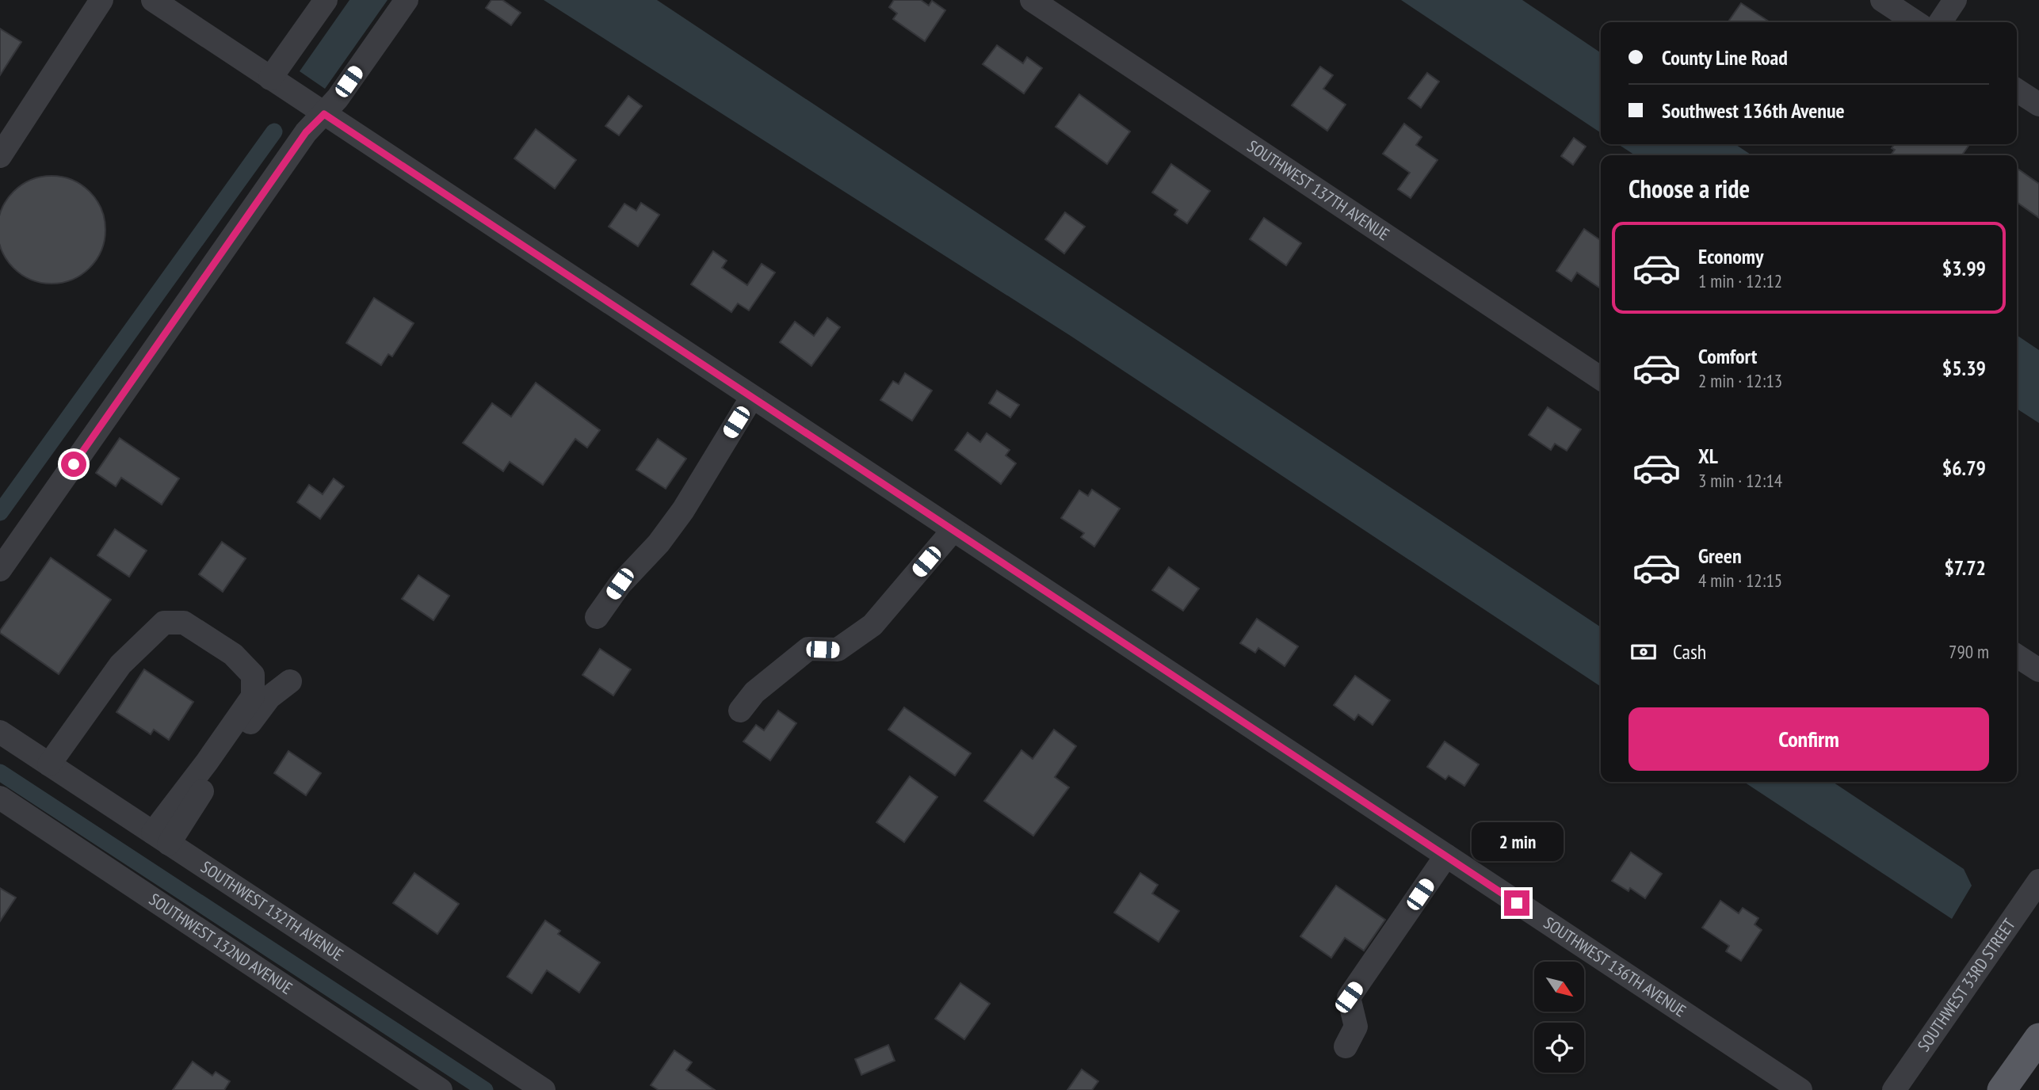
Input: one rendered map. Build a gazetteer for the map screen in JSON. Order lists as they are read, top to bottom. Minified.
{"streets":{"street":["SOUTHWEST 137TH AVENUE","SOUTHWEST 132TH AVENUE","SOUTHWEST 132ND AVENUE","SOUTHWEST 136TH AVENUE","SOUTHWEST 33RD STREET"]},"north":"bottom right","page":{"banner":["County Line Road","Southwest 136th Avenue"],"heading":"Choose a ride","list":[{"name":"Economy","note":"1 min · 12:12","value":"$3.99"},{"name":"Comfort","note":"2 min · 12:13","value":"$5.39"},{"name":"XL","note":"3 min · 12:14","value":"$6.79"},{"name":"Green","note":"4 min · 12:15","value":"$7.72"}],"pay":["Cash","790 m"],"buttons":"Confirm","bubble":"2 min"}}
